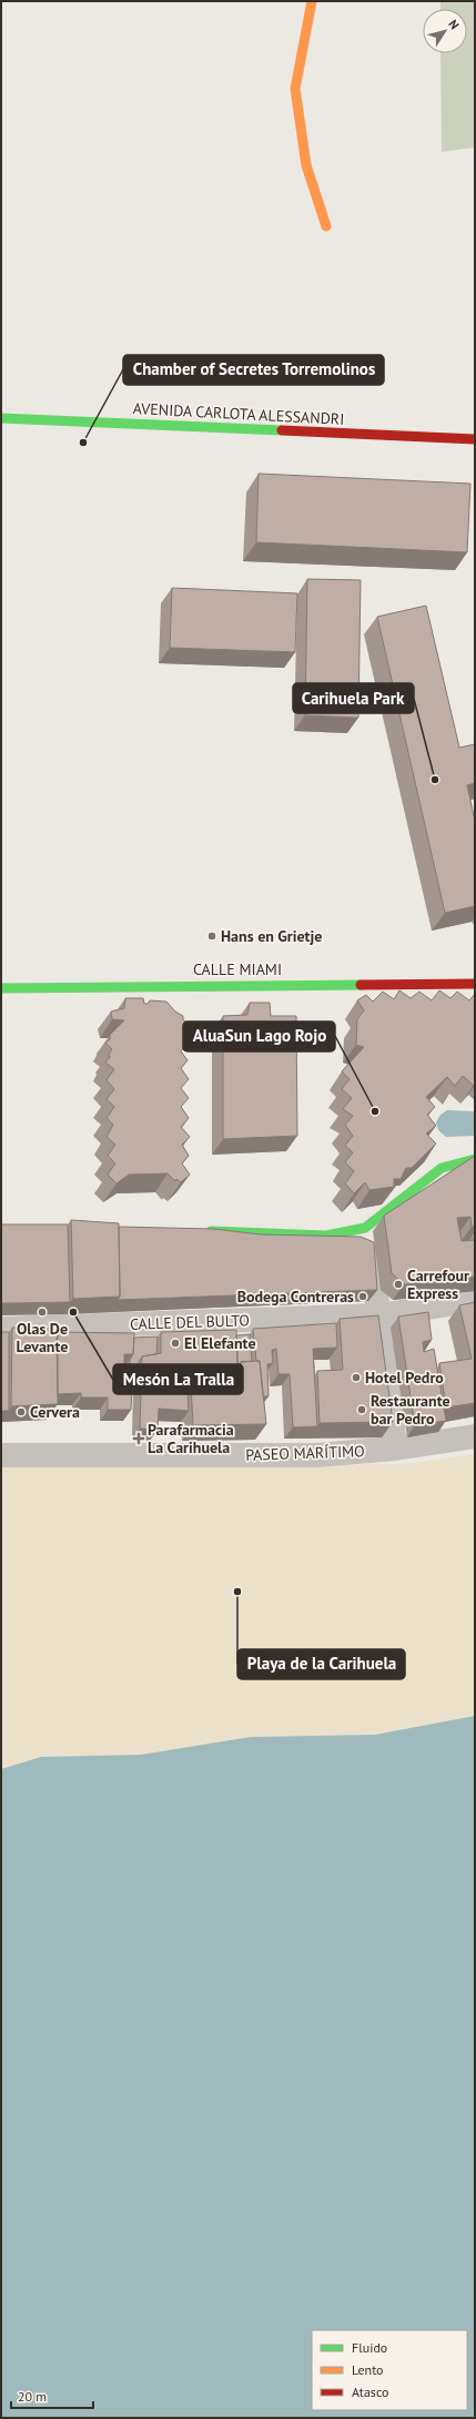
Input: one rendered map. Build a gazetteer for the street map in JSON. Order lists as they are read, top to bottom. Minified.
{"streets":{"street":["AVENIDA CARLOTA ALESSANDRI","CALLE MIAMI","CALLE DEL BULTO","PASEO MARÍTIMO"]},"places":{"other":["Chamber of Secretes Torremolinos","Carihuela Park","Hans en Grietje","AluaSun Lago Rojo","Carrefour Express","Bodega Contreras","Olas De Levante","Mesón La Tralla","El Elefante","Hotel Pedro","Restaurante bar Pedro","Cervera","Playa de la Carihuela"],"health":["Parafarmacia La Carihuela"]},"legend":["Fluido","Lento","Atasco"],"scale_bar":"20 m","north":"top right"}
